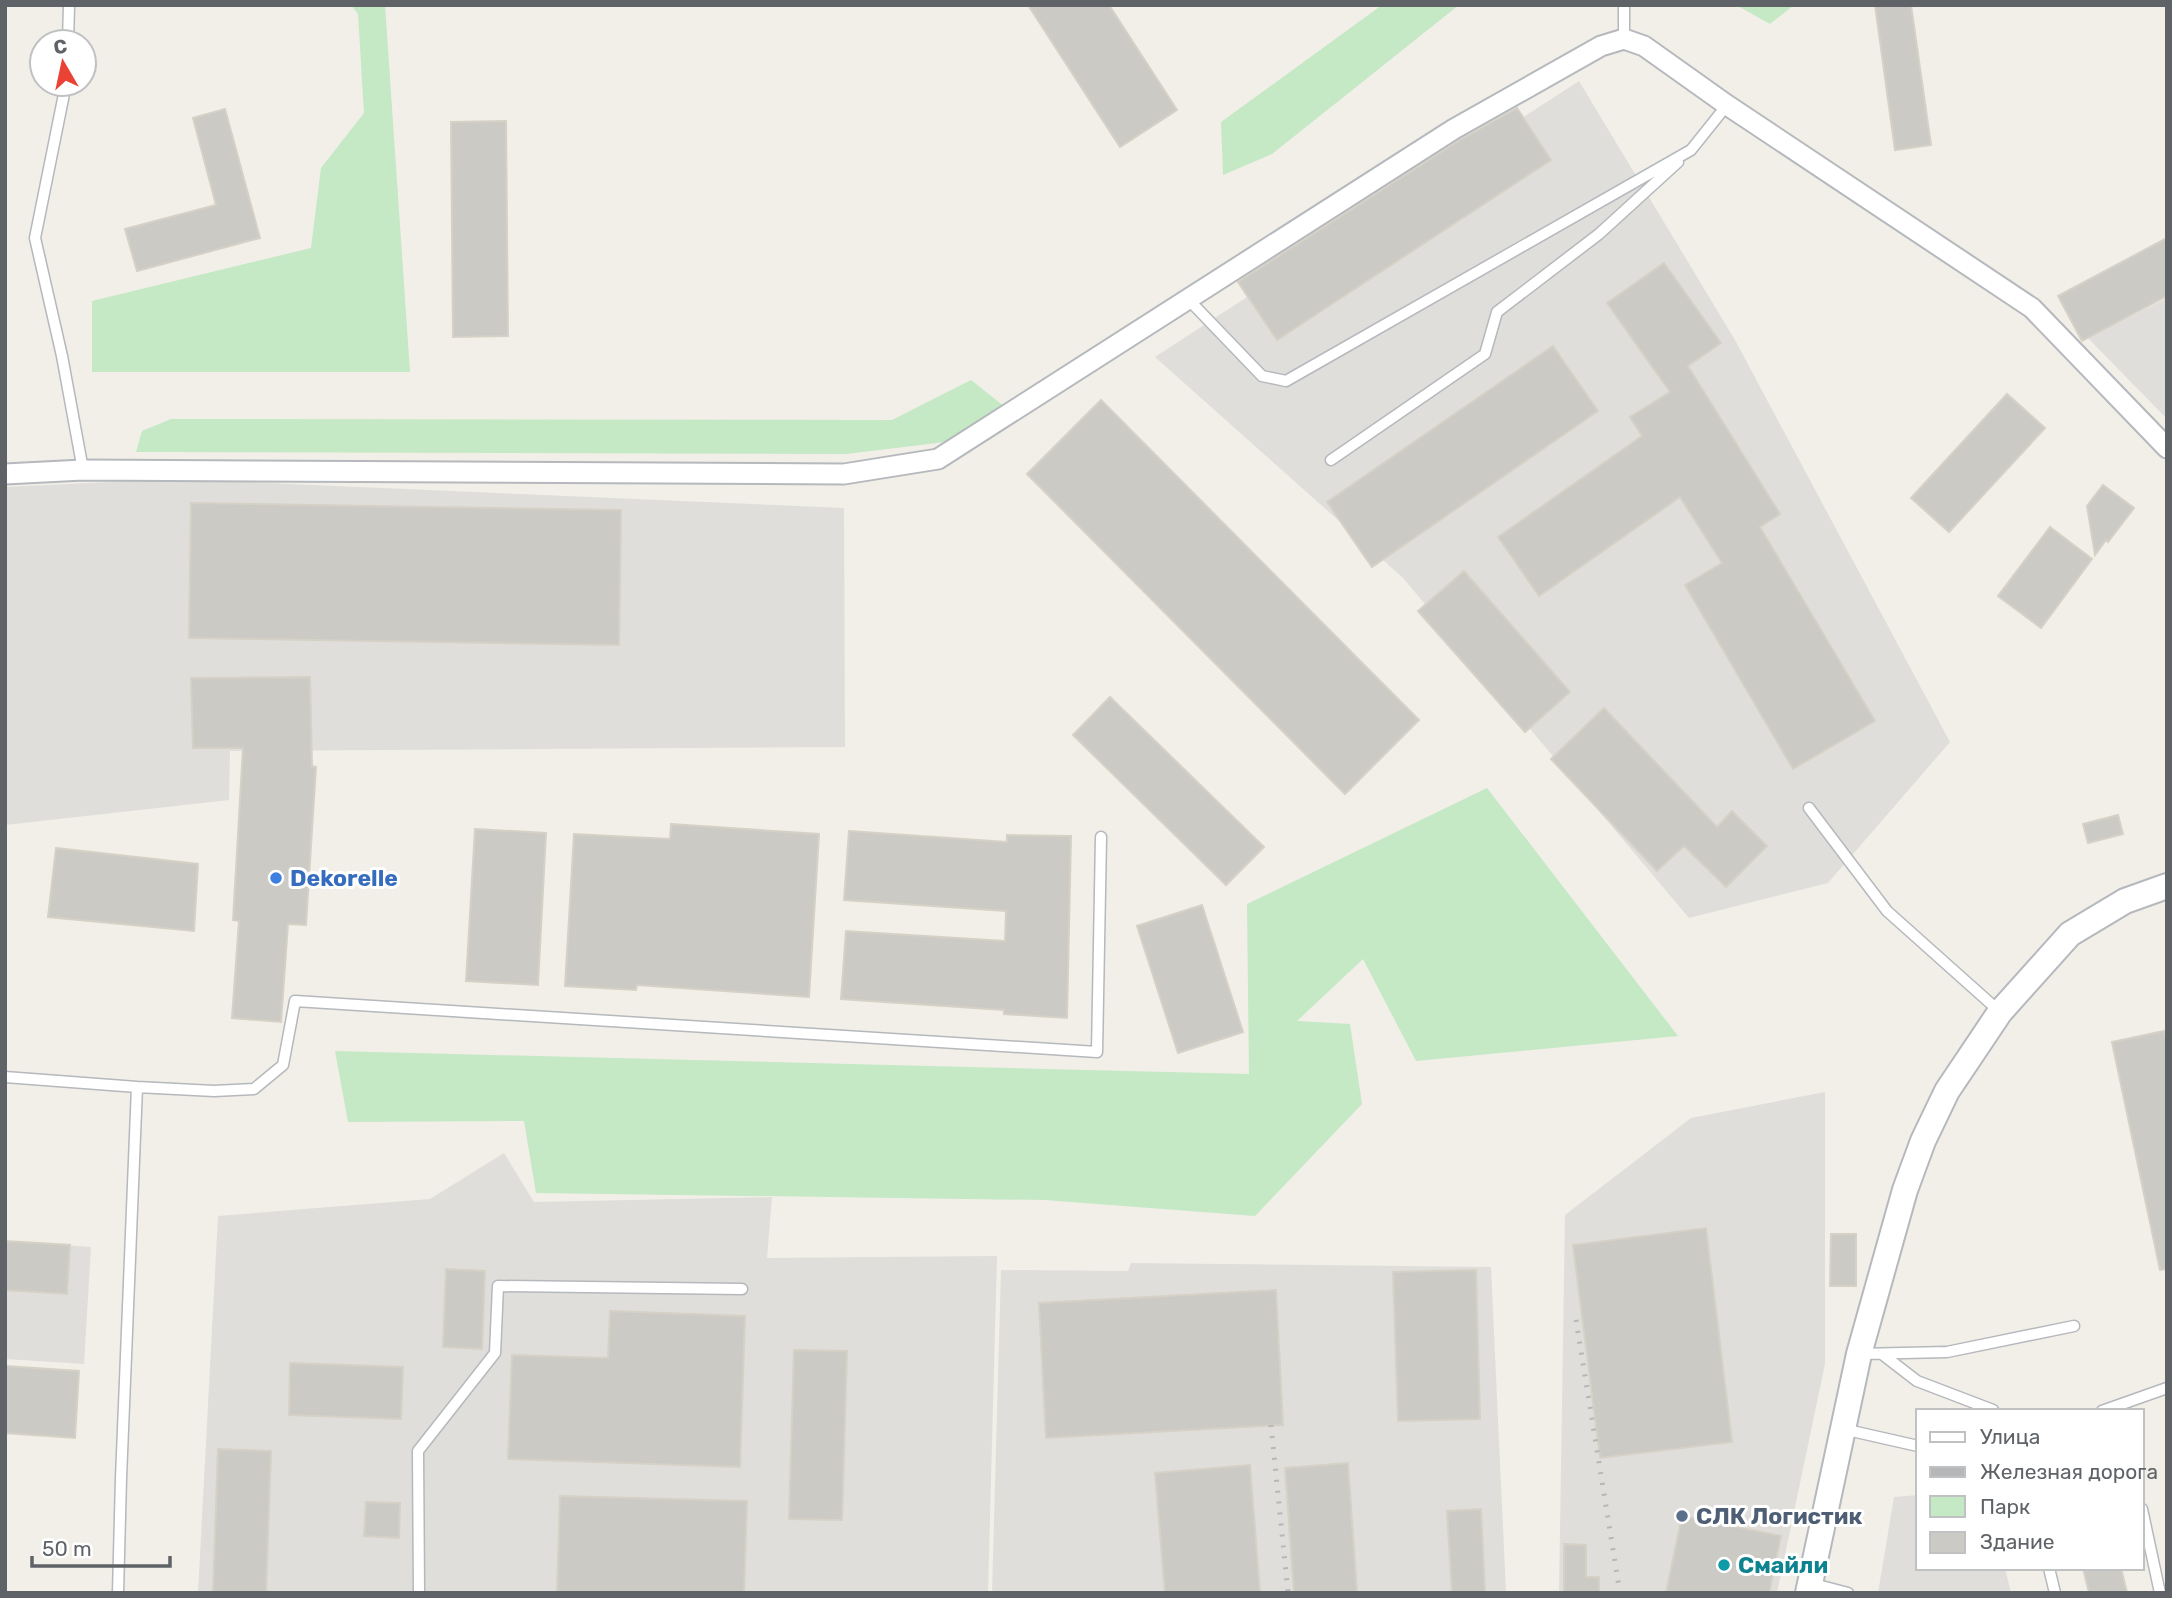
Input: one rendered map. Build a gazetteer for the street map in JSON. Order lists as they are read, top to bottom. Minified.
{"places":["Dekorelle","СЛК Логистик","Смайли"],"legend":["Улица","Железная дорога","Парк","Здание"],"scale_bar":"50 m","north":"top"}
